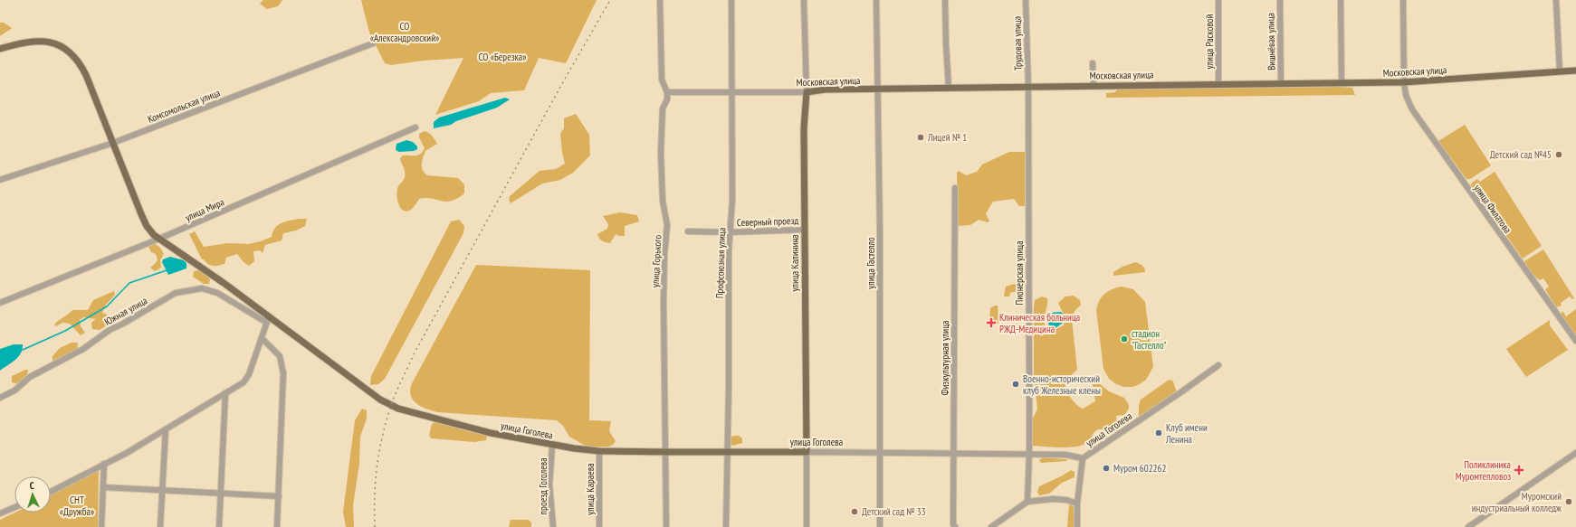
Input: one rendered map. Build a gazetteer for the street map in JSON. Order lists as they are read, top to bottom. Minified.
{"streets":{"main road":["Московская улица","улица Калинина","улица Гоголева"],"street":["улица Расковой","Вишнёвая улица","Трудовая улица","Комсомольская улица","улица Филатова","улица Мира","Северный проезд","улица Горького","Профсоюзная улица","улица Гастелло","Пионерская улица","Южная улица","Физкультурная улица","проезд Гоголева","улица Караева"]},"crossings":[["улица Расковой","Московская улица"],["Вишнёвая улица","Московская улица"],["Трудовая улица","Московская улица"],["Трудовая улица","Пионерская улица"],["Московская улица","улица Филатова"],["Московская улица","улица Горького"],["Московская улица","Профсоюзная улица"],["Московская улица","улица Калинина"],["Московская улица","улица Гастелло"],["Московская улица","Пионерская улица"],["Комсомольская улица","улица Гоголева"],["улица Мира","улица Гоголева"],["Северный проезд","Профсоюзная улица"],["Северный проезд","улица Калинина"],["улица Горького","улица Гоголева"],["Профсоюзная улица","улица Гоголева"],["улица Калинина","улица Гоголева"],["улица Гастелло","улица Гоголева"],["Пионерская улица","улица Гоголева"],["Южная улица","улица Гоголева"],["Физкультурная улица","улица Гоголева"],["улица Гоголева","проезд Гоголева"],["улица Гоголева","улица Караева"]],"parks":["СО «Александровский»","СО «Березка»","СНТ «Дружба»"],"places":{"other":["Лицей № 1","Детский сад №45","стадион \"Гастелло\"","Военно-исторический клуб Железные клены","Клуб имени Ленина","Муром 602262","Муромский индустриальный колледж","Детский сад № 33"],"health":["Клиническая больница РЖД-Медицина","Поликлиника Муромтепловоз"]},"north":"top"}
